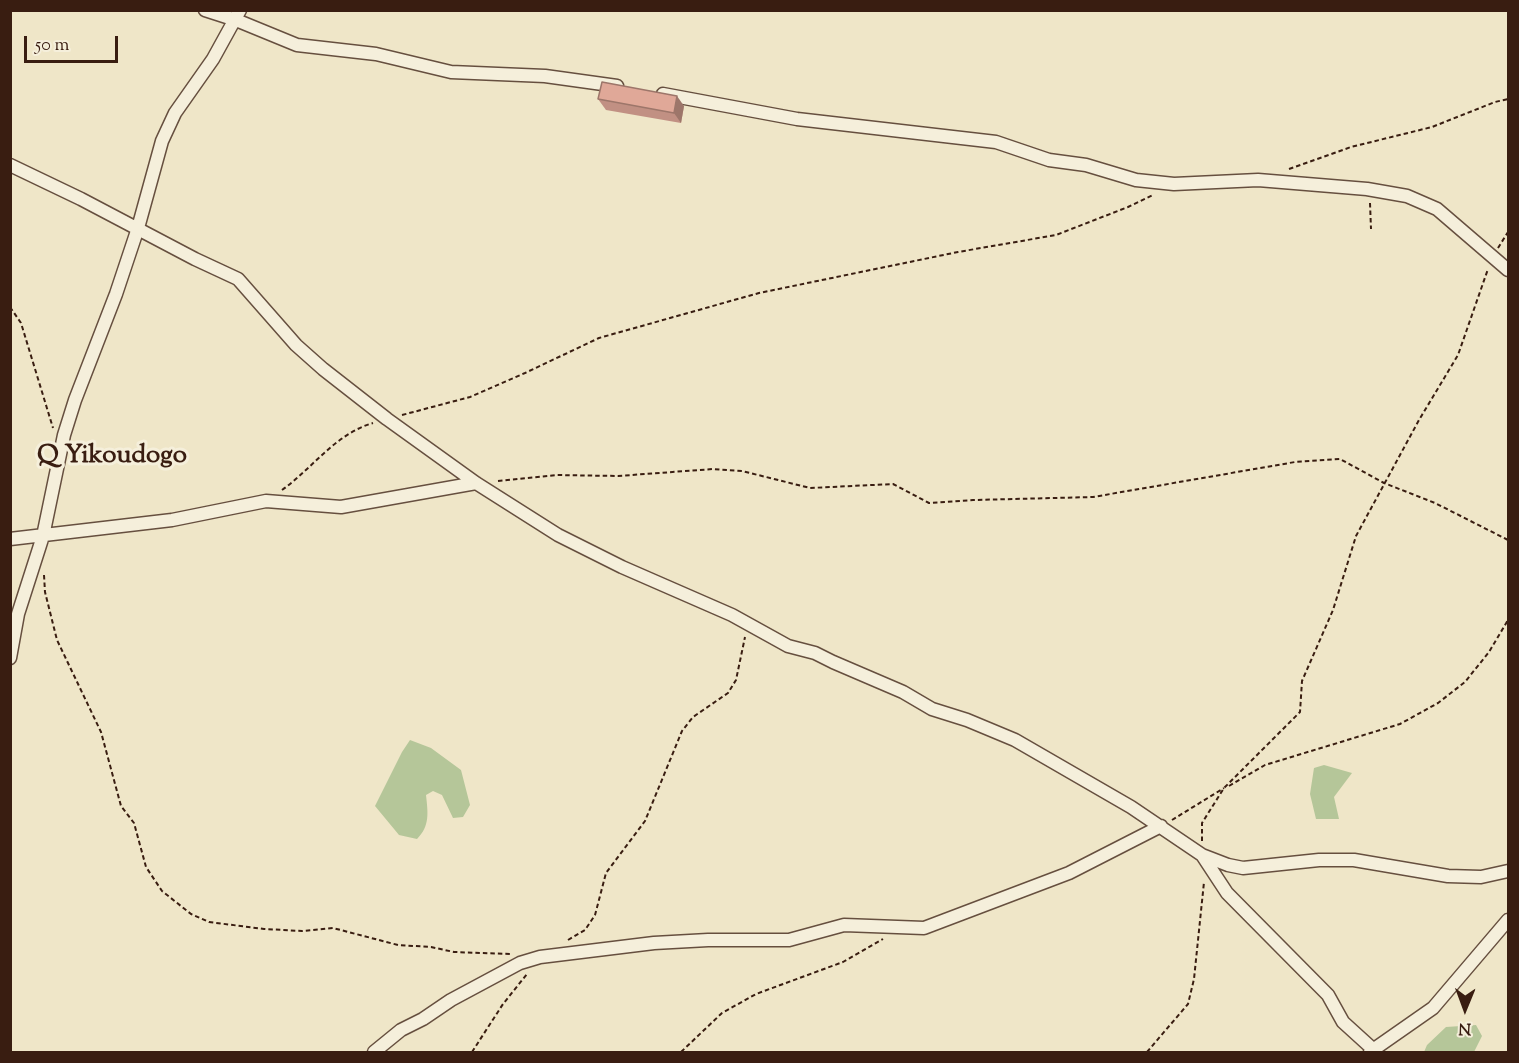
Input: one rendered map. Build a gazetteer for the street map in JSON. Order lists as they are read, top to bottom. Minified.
{"districts":["Q Yikoudogo"],"scale_bar":"50 m","north":"bottom"}
